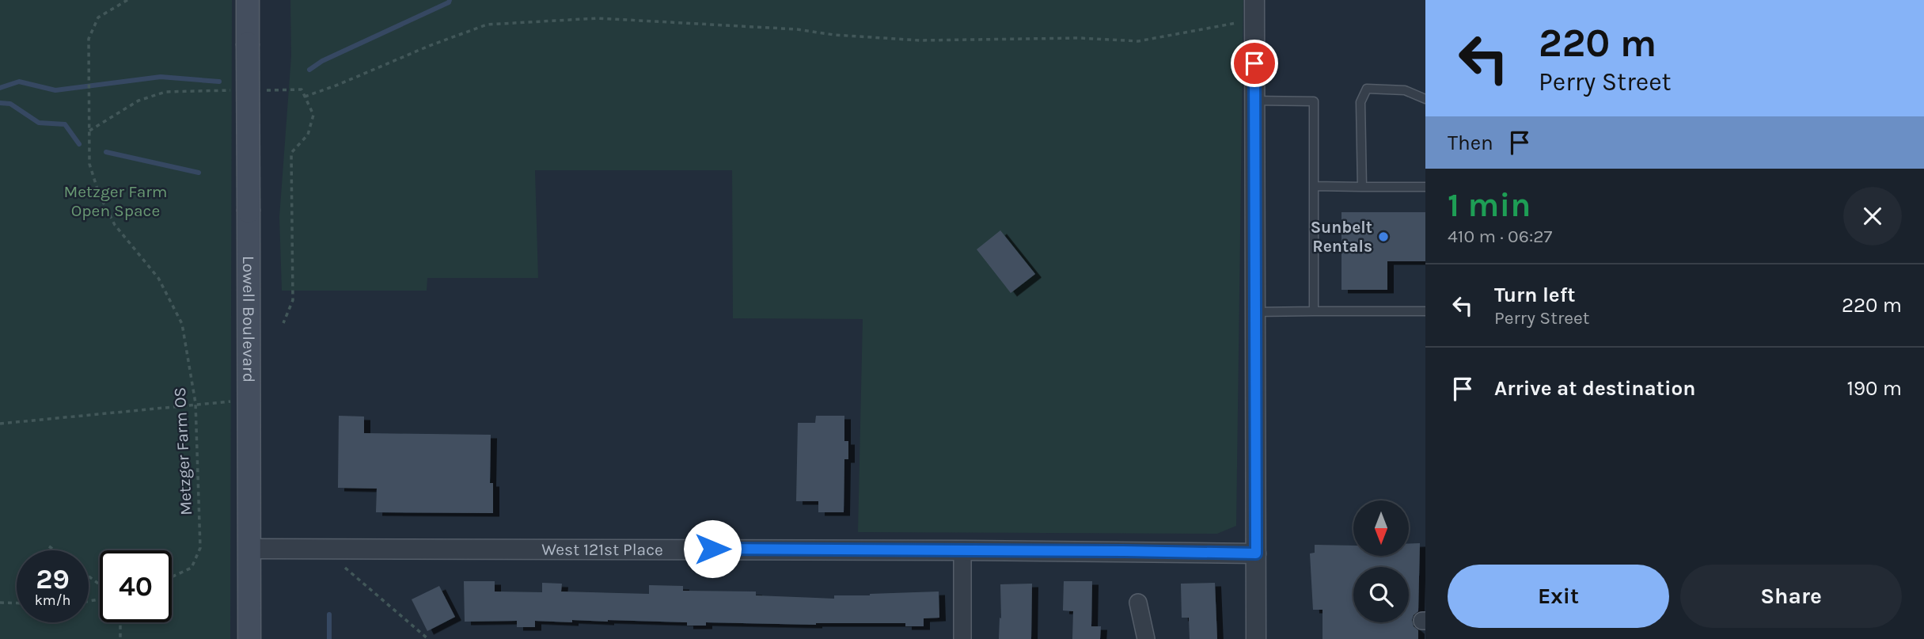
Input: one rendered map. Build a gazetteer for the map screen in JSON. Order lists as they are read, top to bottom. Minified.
{"streets":{"main road":["Lowell Boulevard"],"street":["West 121st Place"],"path":["Metzger Farm OS"]},"crossings":[["Lowell Boulevard","West 121st Place"]],"parks":["Metzger Farm Open Space"],"places":["Sunbelt Rentals"],"north":"bottom","page":{"turn":["220 m","Perry Street"],"then":"Then","heading":["1 min","410 m · 06:27"],"list":[{"name":"Turn left","note":"Perry Street","value":"220 m"},{"name":"Arrive at destination","value":"190 m"}],"speed":"29 km/h","limit":"40","buttons":["Exit","Share"]}}
